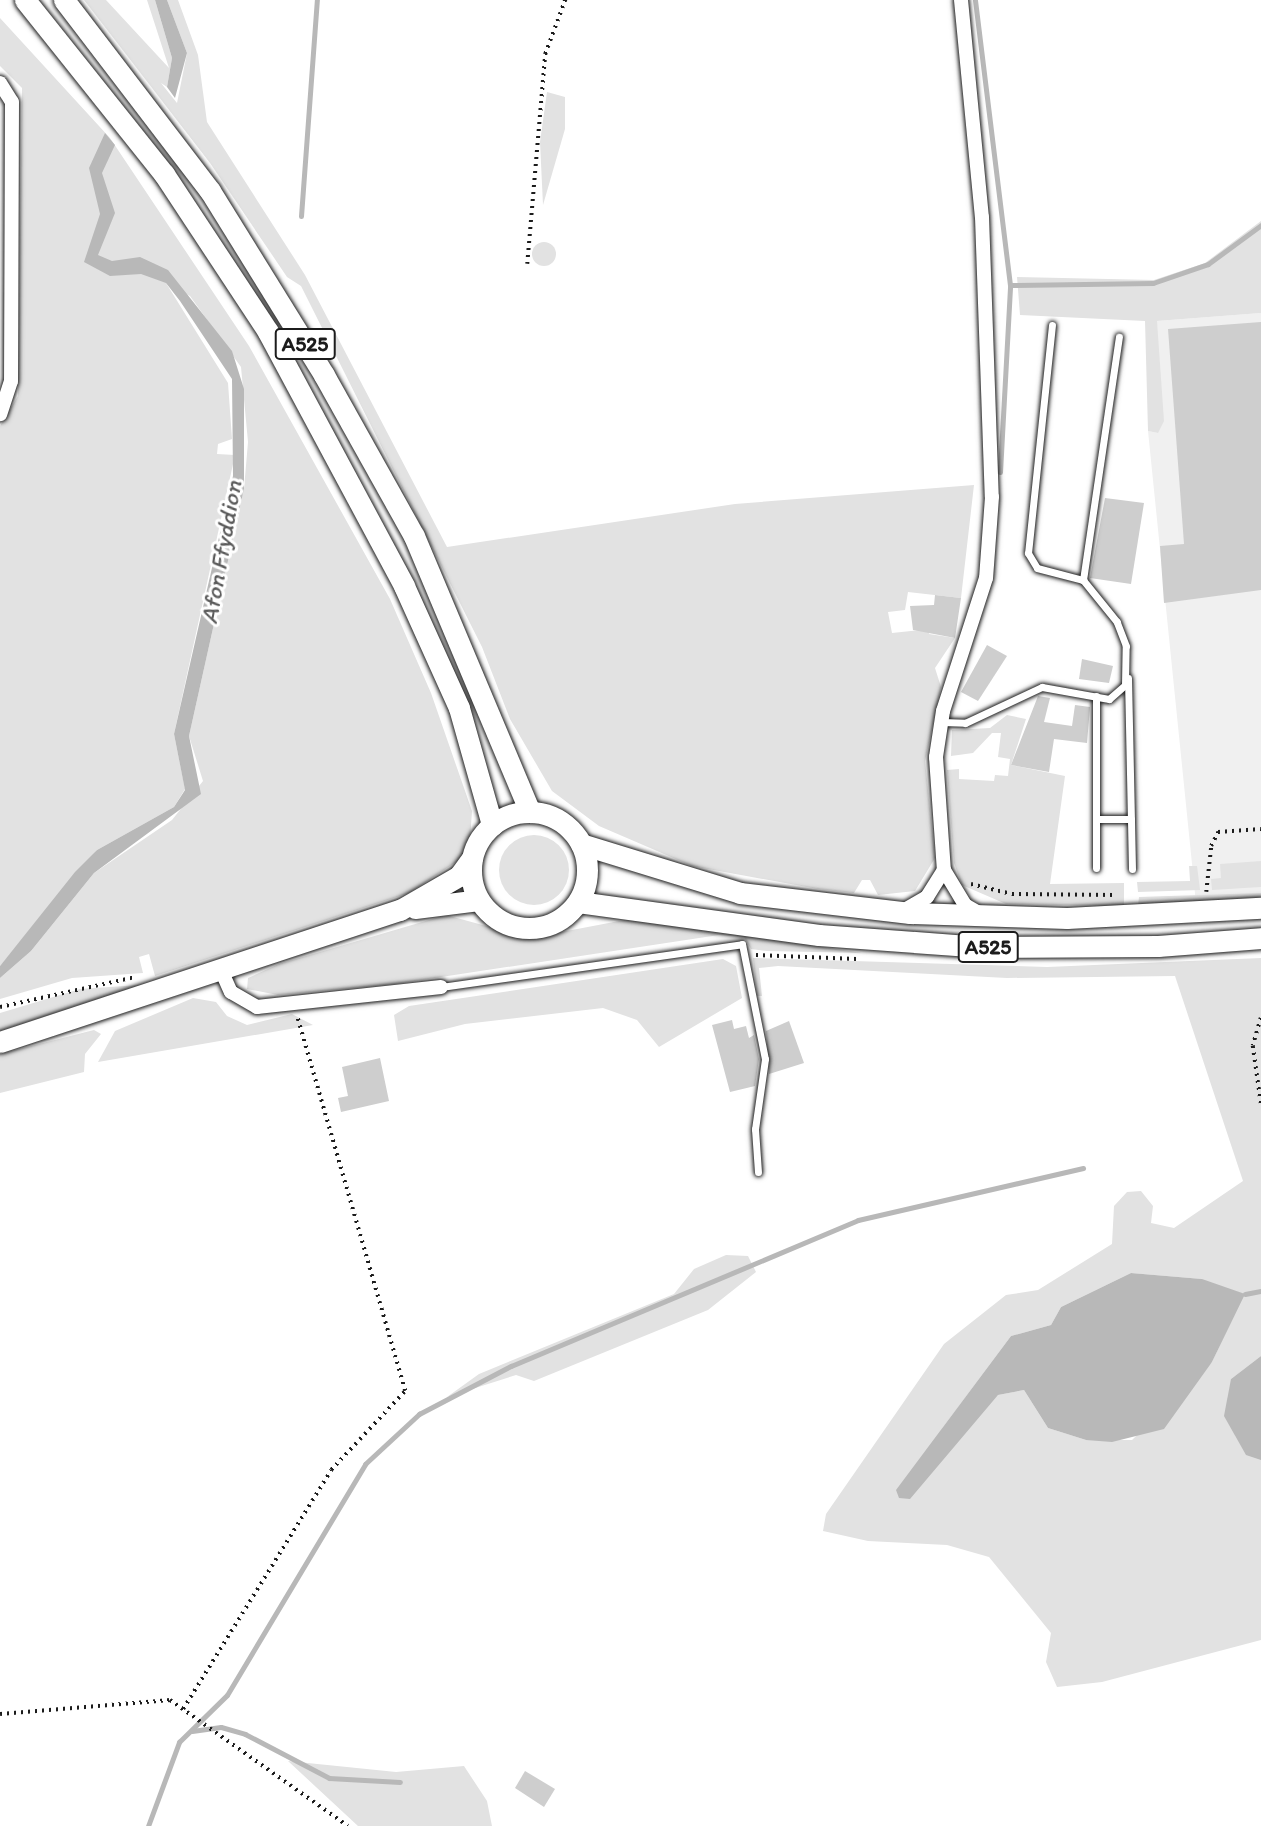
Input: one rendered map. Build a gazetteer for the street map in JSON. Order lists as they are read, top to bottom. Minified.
{"streets":{"main road":["A525"]},"water":["Afon Ffyddion"]}
